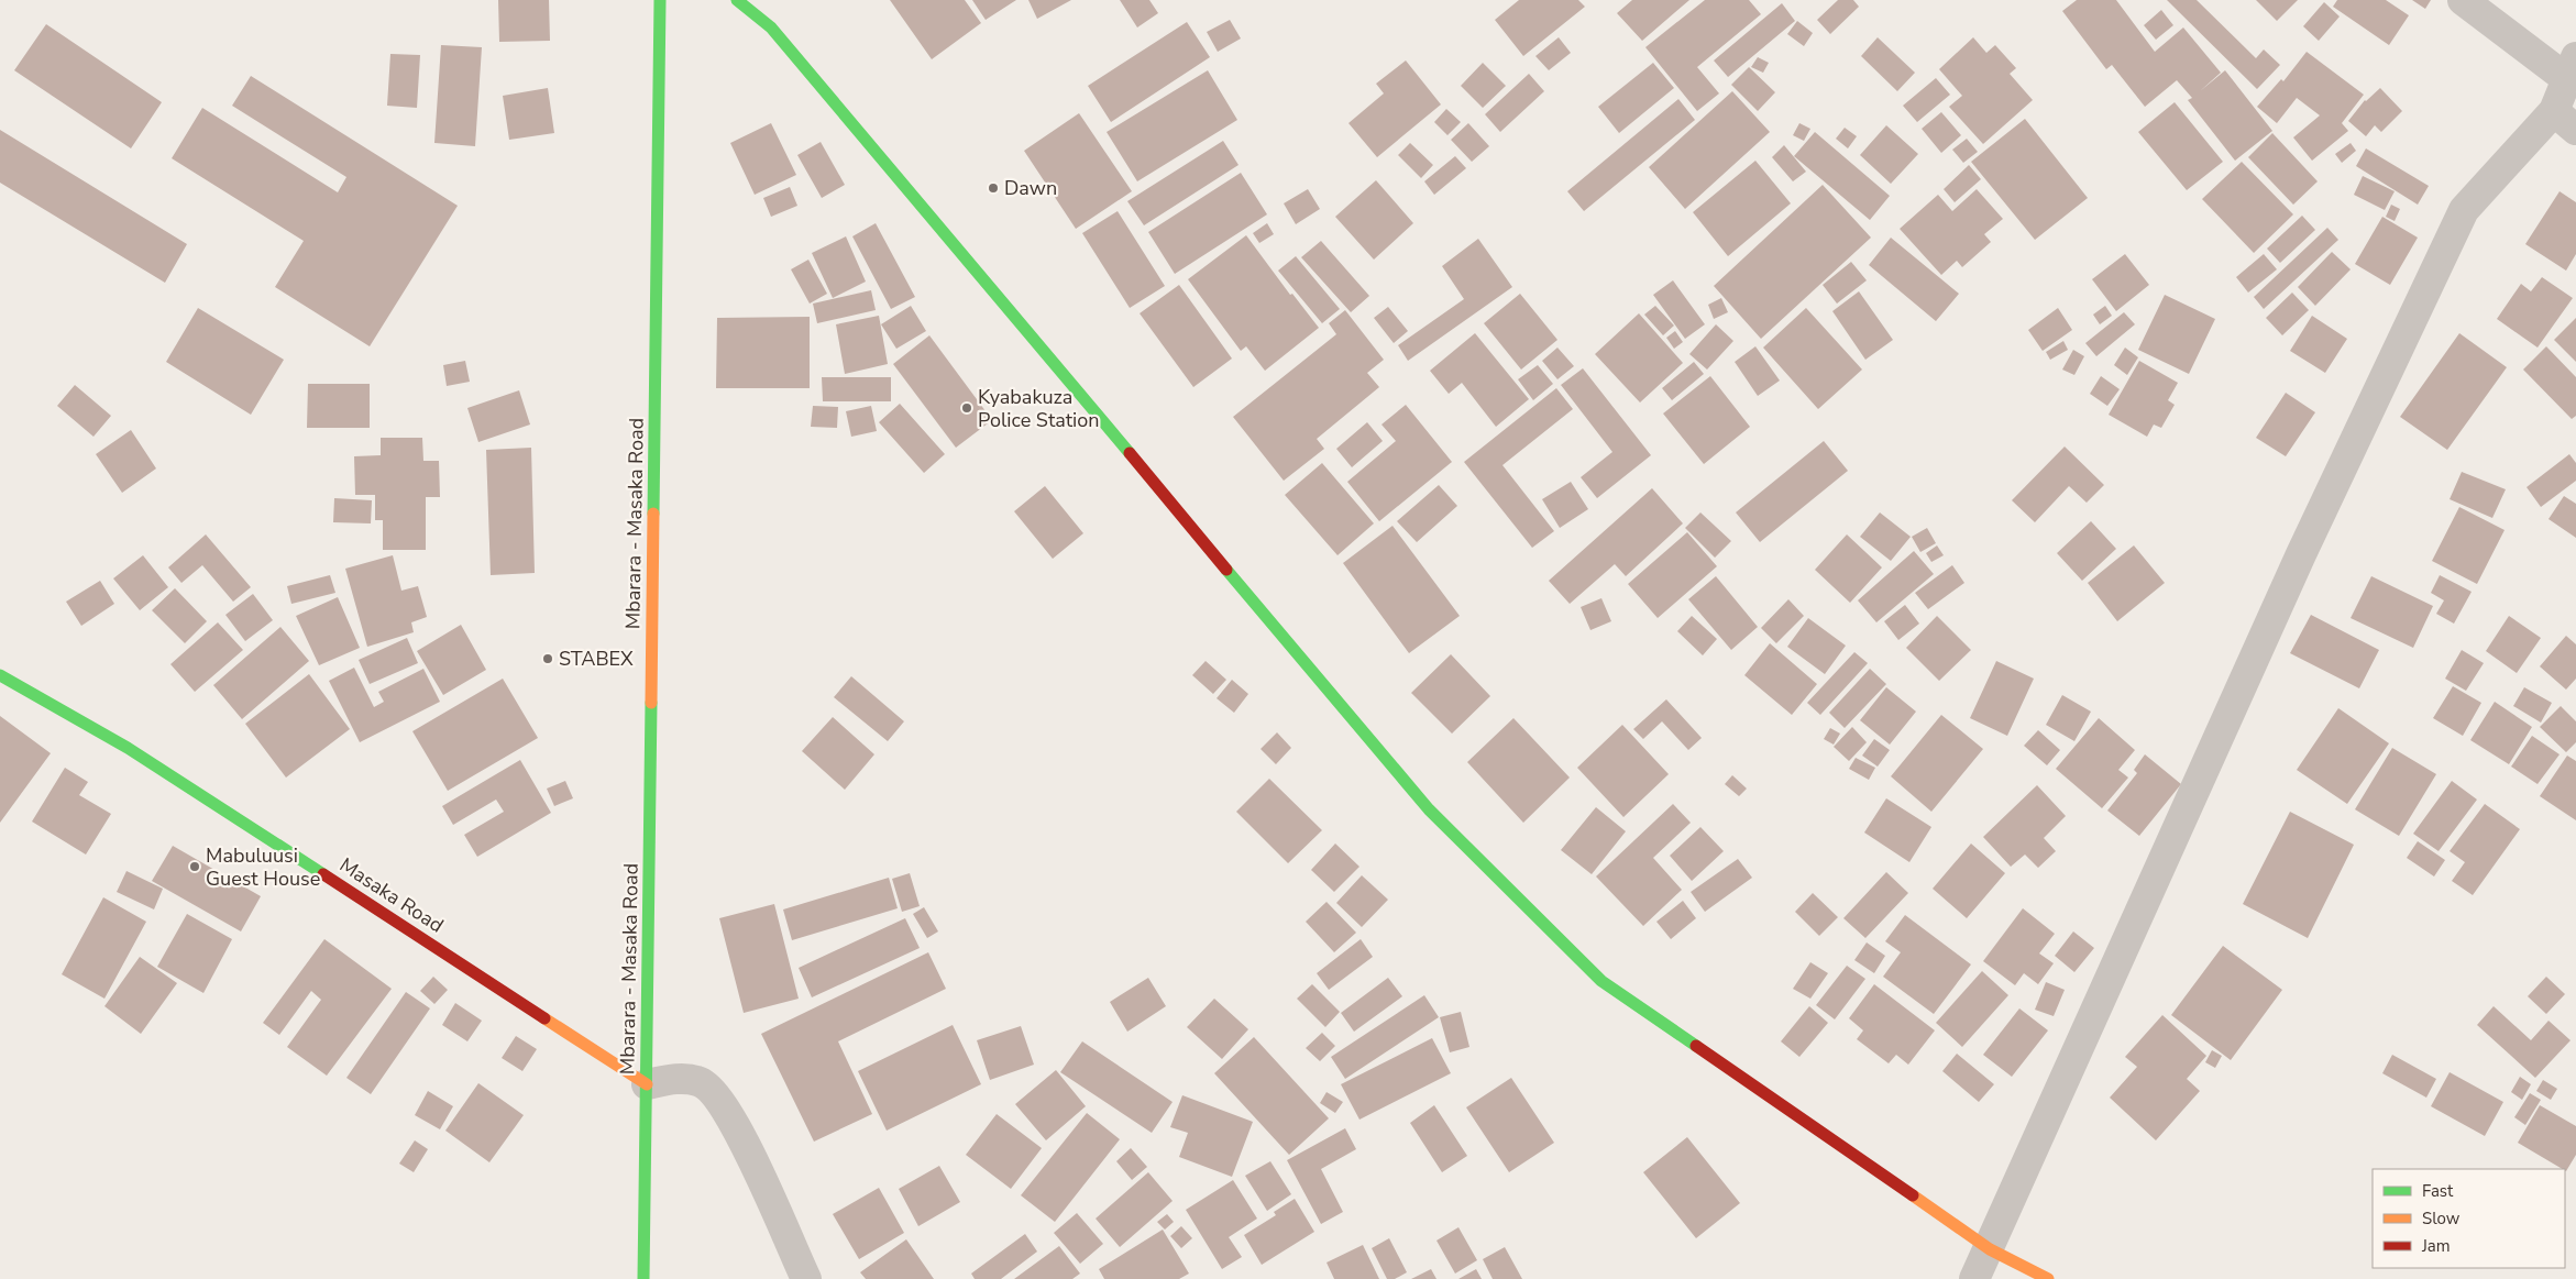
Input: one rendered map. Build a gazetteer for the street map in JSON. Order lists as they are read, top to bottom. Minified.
{"streets":{"main road":["Mbarara - Masaka Road","Masaka Road"]},"crossings":[["Mbarara - Masaka Road","Masaka Road"]],"places":["Dawn","Kyabakuza Police Station","STABEX","Mabuluusi Guest House"],"legend":["Fast","Slow","Jam"]}
